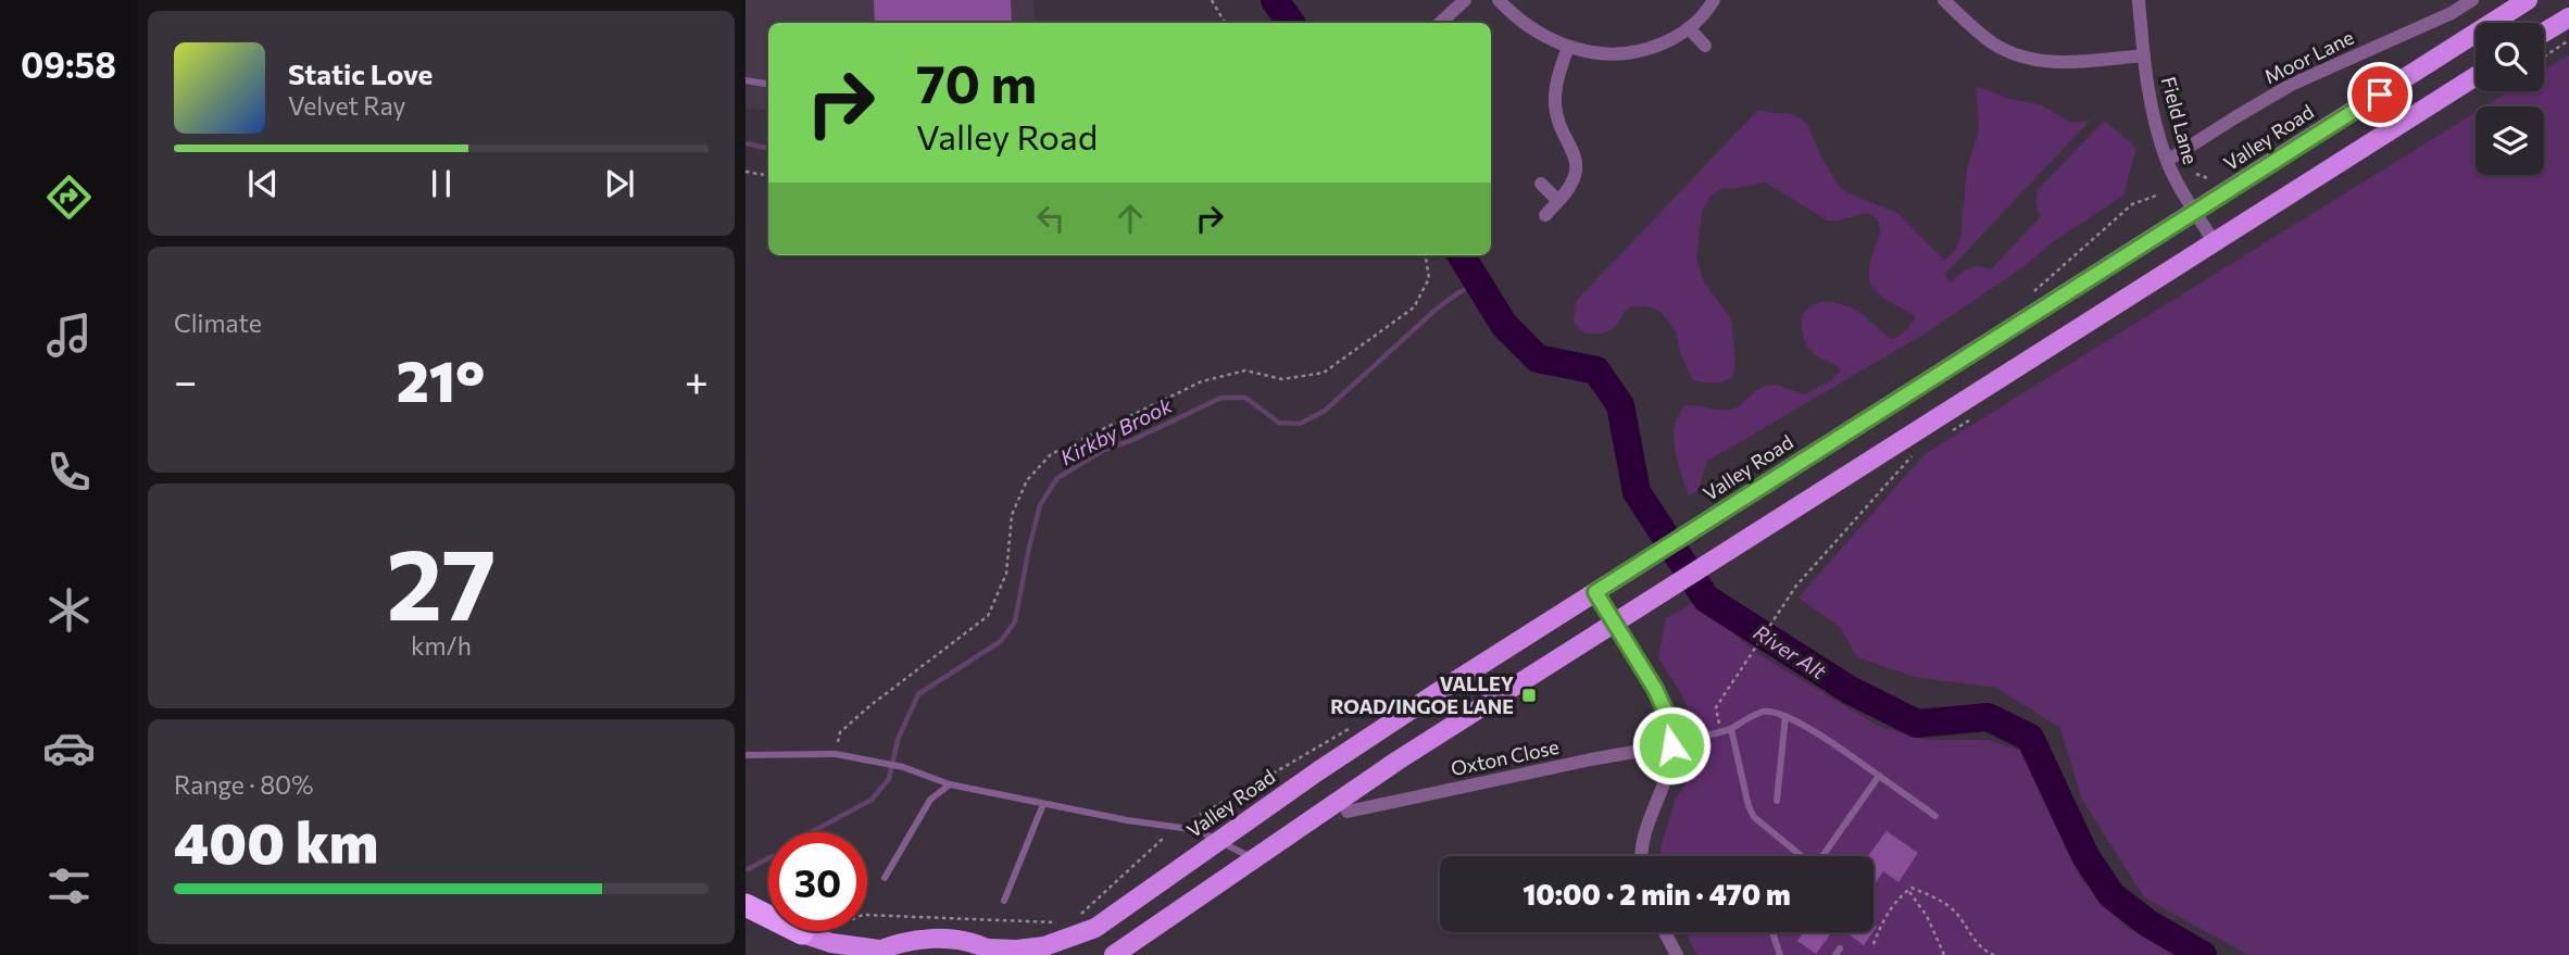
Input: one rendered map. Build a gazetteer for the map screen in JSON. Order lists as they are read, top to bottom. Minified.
{"streets":{"main road":["Valley Road"],"street":["Moor Lane","Field Lane","Oxton Close"]},"crossings":[["Moor Lane","Field Lane"],["Field Lane","Valley Road"]],"water":["Kirkby Brook","River Alt"],"places":{"transit":["VALLEY ROAD/INGOE LANE"]},"page":{"tabs":"09:58","turn":["70 m","Valley Road"],"song":["Static Love","Velvet Ray"],"tile":["Climate",["27","km/h"],["Range · 80%","400 km"]],"heat":["−","21°","+"],"limit":"30","trip":"10:00 · 2 min · 470 m"}}
